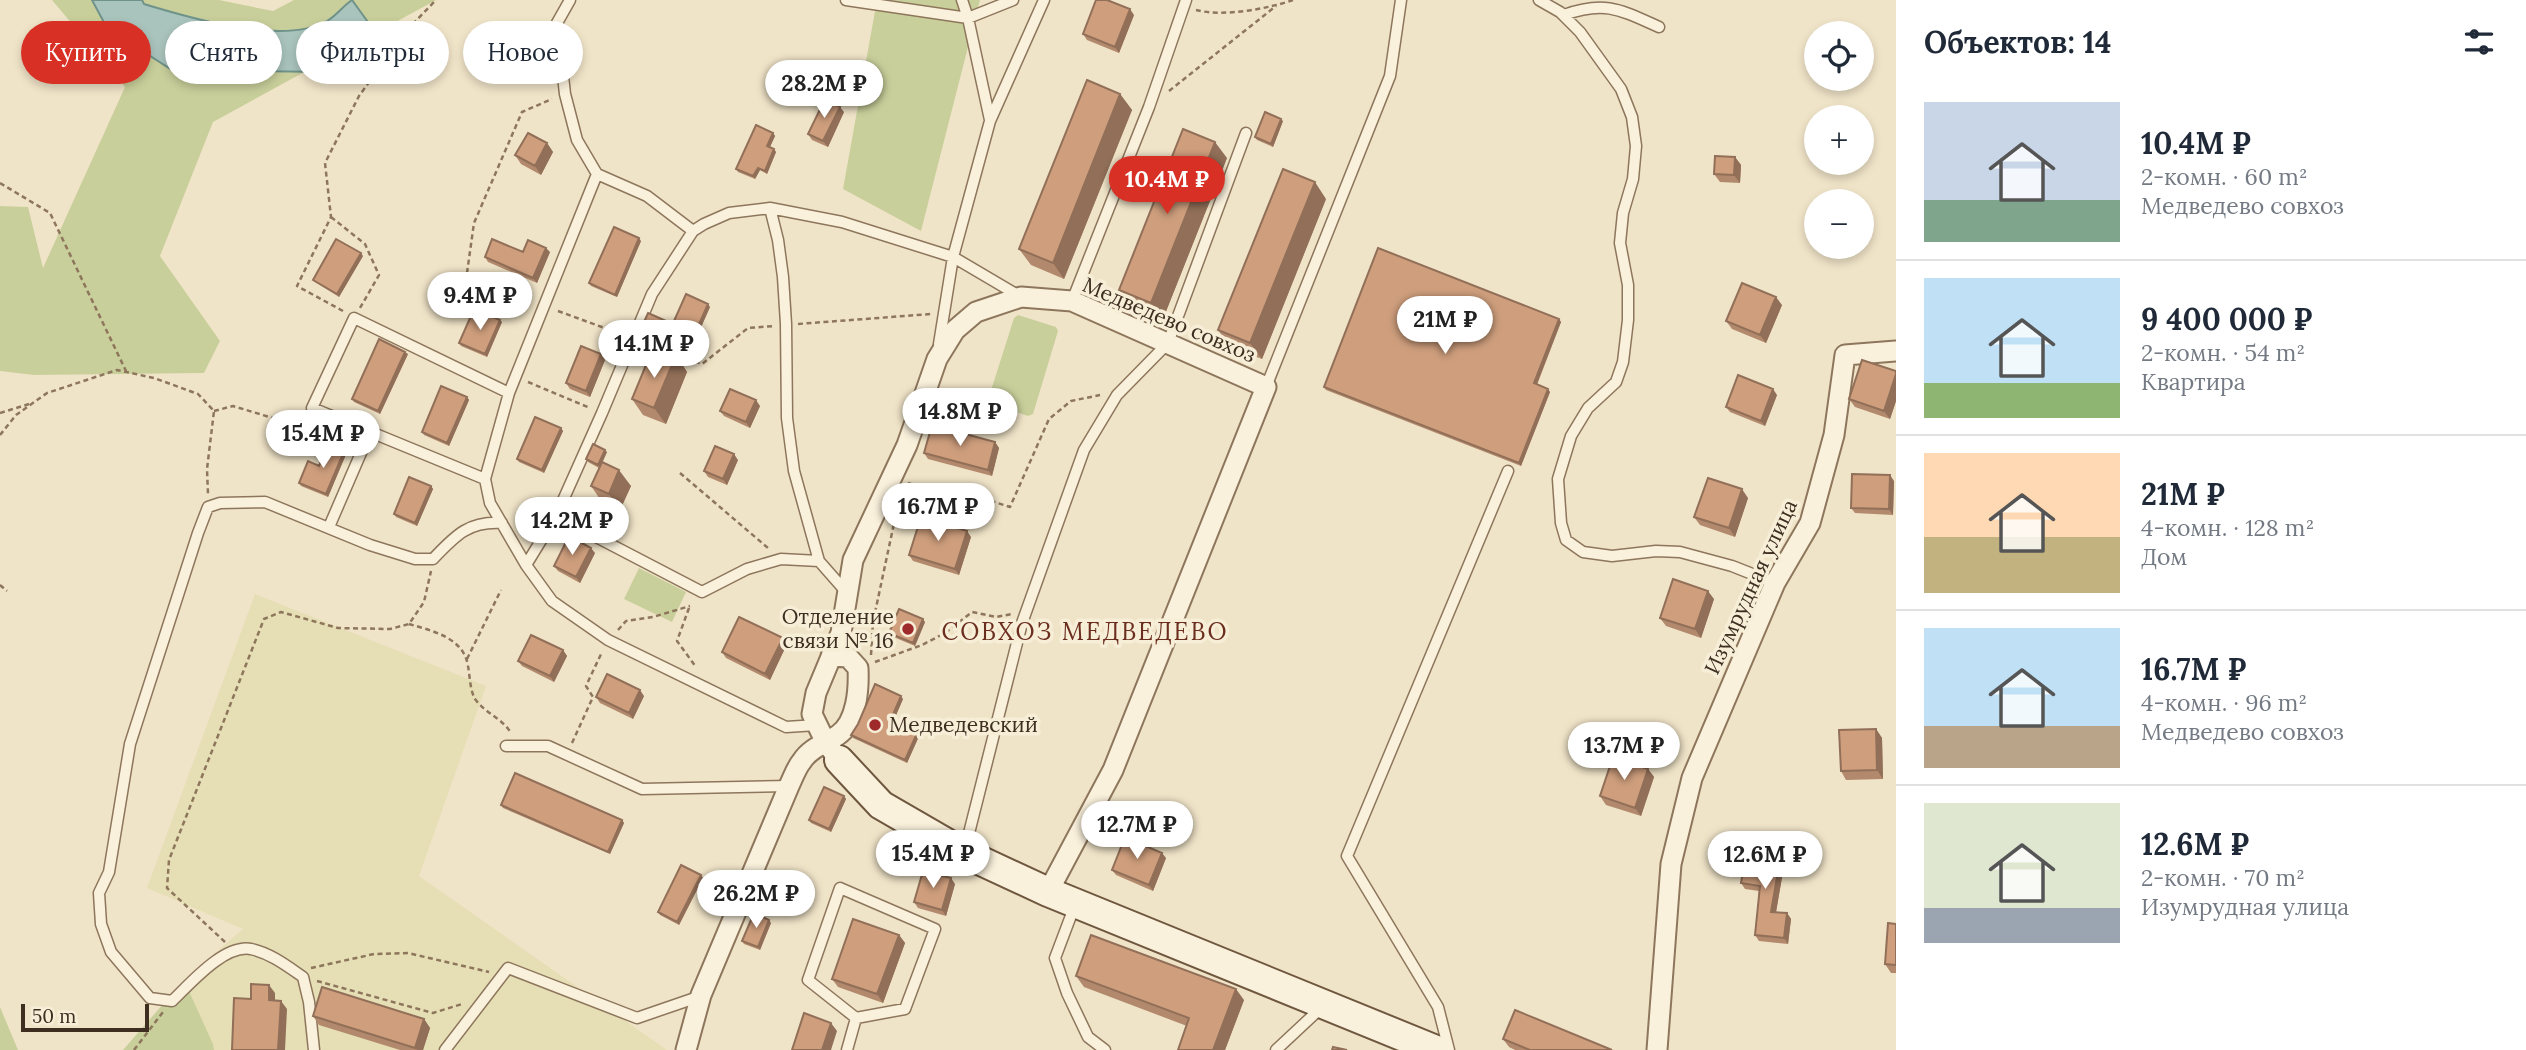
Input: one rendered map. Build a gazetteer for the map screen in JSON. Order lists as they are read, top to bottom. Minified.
{"streets":{"street":["Медведево совхоз","Изумрудная улица"]},"districts":["СОВХОЗ МЕДВЕДЕВО"],"places":["Отделение связи № 16","Медведевский"],"scale_bar":"50 m","page":{"heading":"Объектов: 14","map_buttons":["+","−"],"chip":["Купить","Снять","Фильтры","Новое"],"price":["28.2M ₽","10.4M ₽","9.4M ₽","21M ₽","14.1M ₽","14.8M ₽","15.4M ₽","16.7M ₽","14.2M ₽","13.7M ₽","12.7M ₽","15.4M ₽","12.6M ₽","26.2M ₽"],"list":[{"name":"10.4M ₽","note":"2-комн. · 60 m² · Медведево совхоз"},{"name":"9 400 000 ₽","note":"2-комн. · 54 m² · Квартира"},{"name":"21M ₽","note":"4-комн. · 128 m² · Дом"},{"name":"16.7M ₽","note":"4-комн. · 96 m² · Медведево совхоз"},{"name":"12.6M ₽","note":"2-комн. · 70 m² · Изумрудная улица"}],"scale":"50 m"}}
